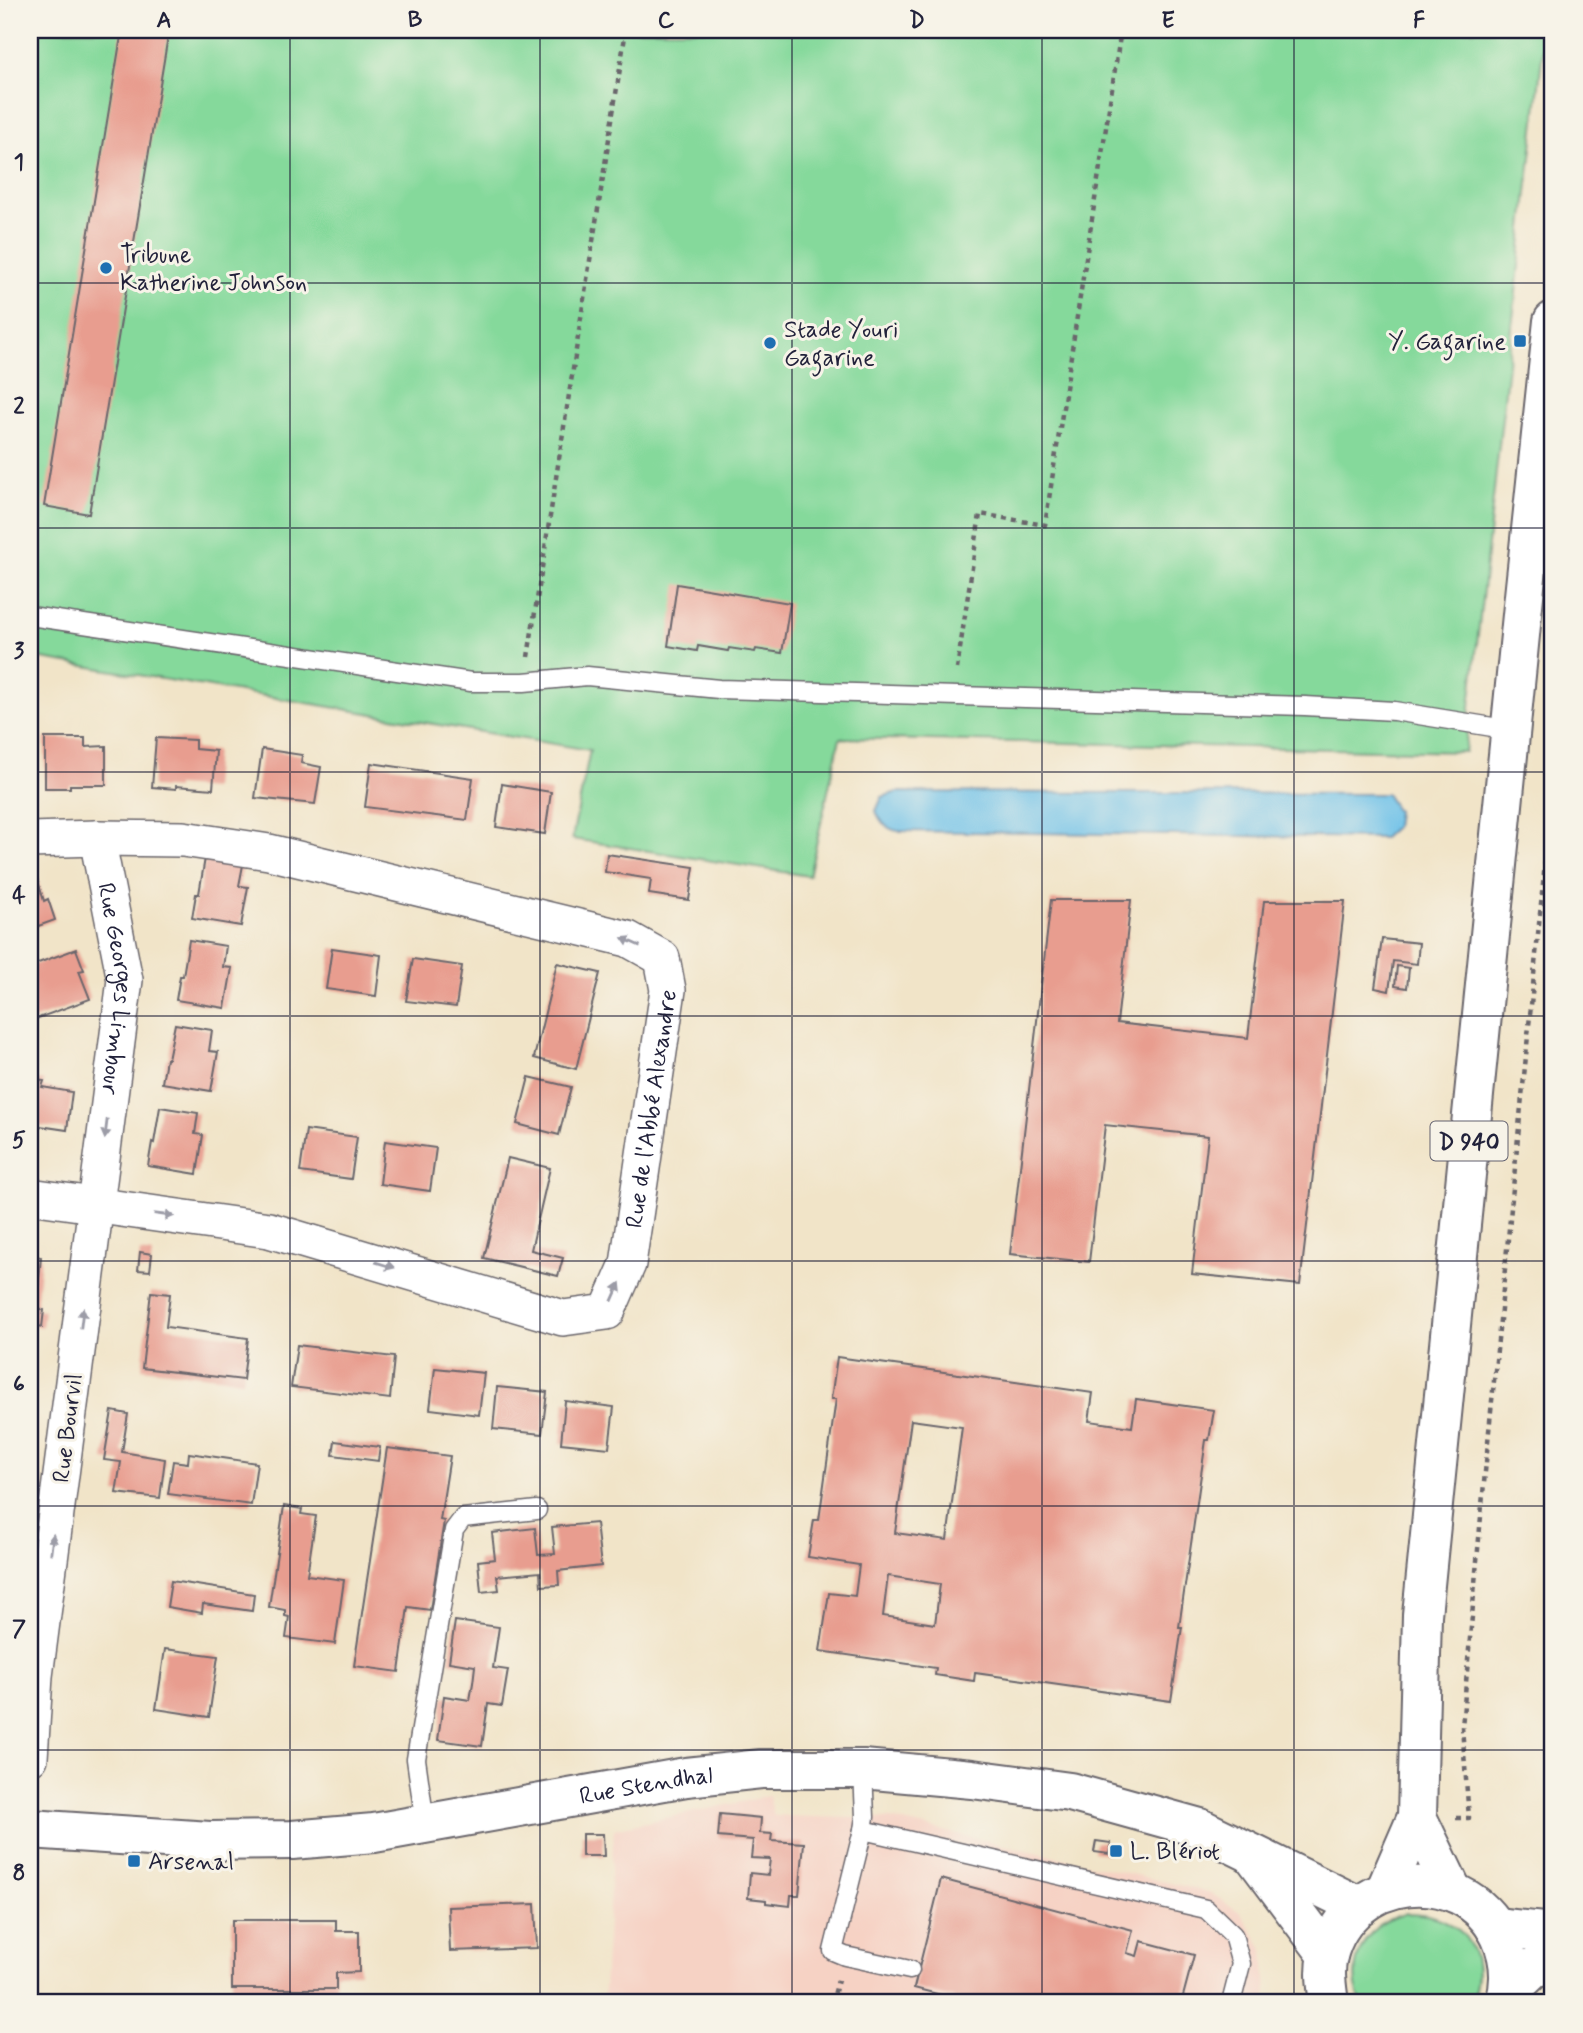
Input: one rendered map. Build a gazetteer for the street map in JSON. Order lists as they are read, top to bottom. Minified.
{"streets":{"main road":["D 940","Rue Stendhal"],"street":["Rue Georges Limbour","Rue de l'Abbé Alexandre","Rue Bourvil"]},"crossings":[["Rue Georges Limbour","Rue de l'Abbé Alexandre"],["Rue Georges Limbour","Rue Bourvil"],["Rue de l'Abbé Alexandre","Rue Bourvil"],["D 940","Rue Stendhal"]],"one_way":["Rue Georges Limbour","Rue Bourvil"],"places":{"other":["Tribune Katherine Johnson","Stade Youri Gagarine"],"transit":["Y. Gagarine","L. Blériot","Arsenal"]},"grid":{"columns":["A","B","C","D","E","F"],"rows":["1","2","3","4","5","6","7","8"]}}
